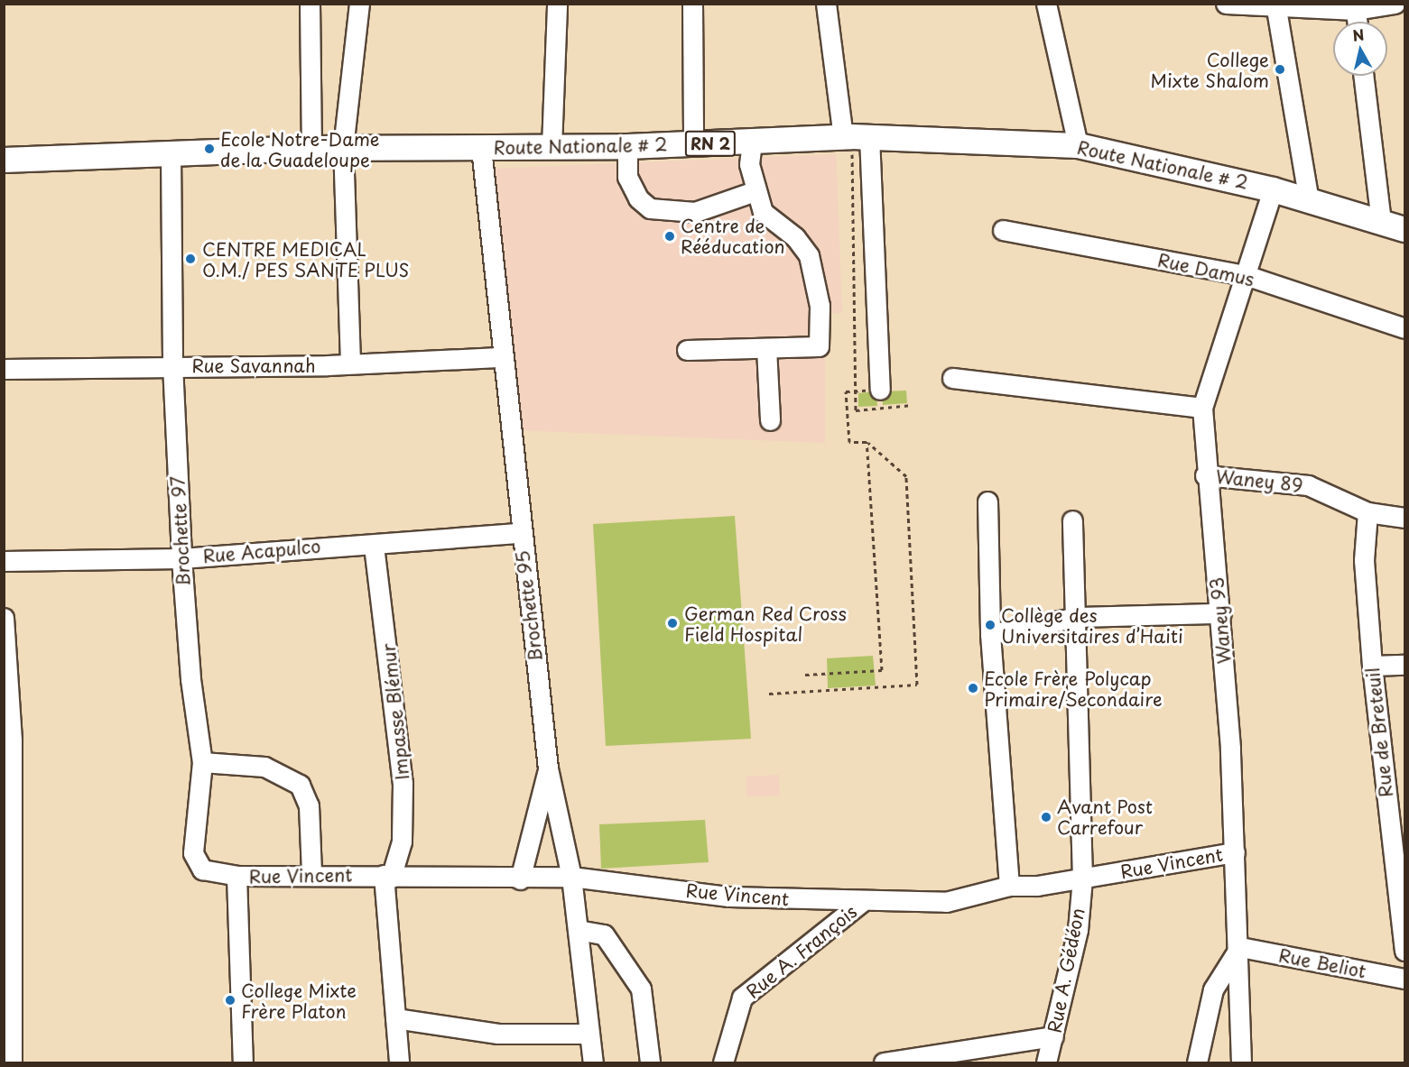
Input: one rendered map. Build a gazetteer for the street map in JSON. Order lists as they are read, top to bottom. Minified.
{"streets":{"main road":["RN 2","Route Nationale # 2"],"street":["Rue Damus","Rue Savannah","Waney 89","Brochette 97","Rue Acapulco","Brochette 95","Waney 93","Impasse Blémur","Rue de Breteuil","Rue Vincent","Rue A. François","Rue Beliot","Rue A. Gédéon"]},"crossings":[["Route Nationale # 2","Brochette 97"],["Route Nationale # 2","Brochette 95"],["Route Nationale # 2","Waney 93"],["Rue Damus","Waney 93"],["Rue Savannah","Brochette 97"],["Rue Savannah","Brochette 95"],["Waney 89","Waney 93"],["Waney 89","Rue de Breteuil"],["Brochette 97","Rue Acapulco"],["Brochette 97","Rue Vincent"],["Rue Acapulco","Brochette 95"],["Rue Acapulco","Impasse Blémur"],["Brochette 95","Rue Vincent"],["Waney 93","Rue Vincent"],["Waney 93","Rue Beliot"],["Impasse Blémur","Rue Vincent"],["Rue Vincent","Rue A. François"],["Rue Vincent","Rue A. Gédéon"]],"places":["College Mixte Shalom","Ecole Notre-Dame de la Guadeloupe","Centre de Rééducation","CENTRE MEDICAL O.M./ PES SANTE PLUS","German Red Cross Field Hospital","Collège des Universitaires d’Haiti","Ecole Frère Polycap Primaire/Secondaire","Avant Post Carrefour","College Mixte Frère Platon"],"north":"top"}
